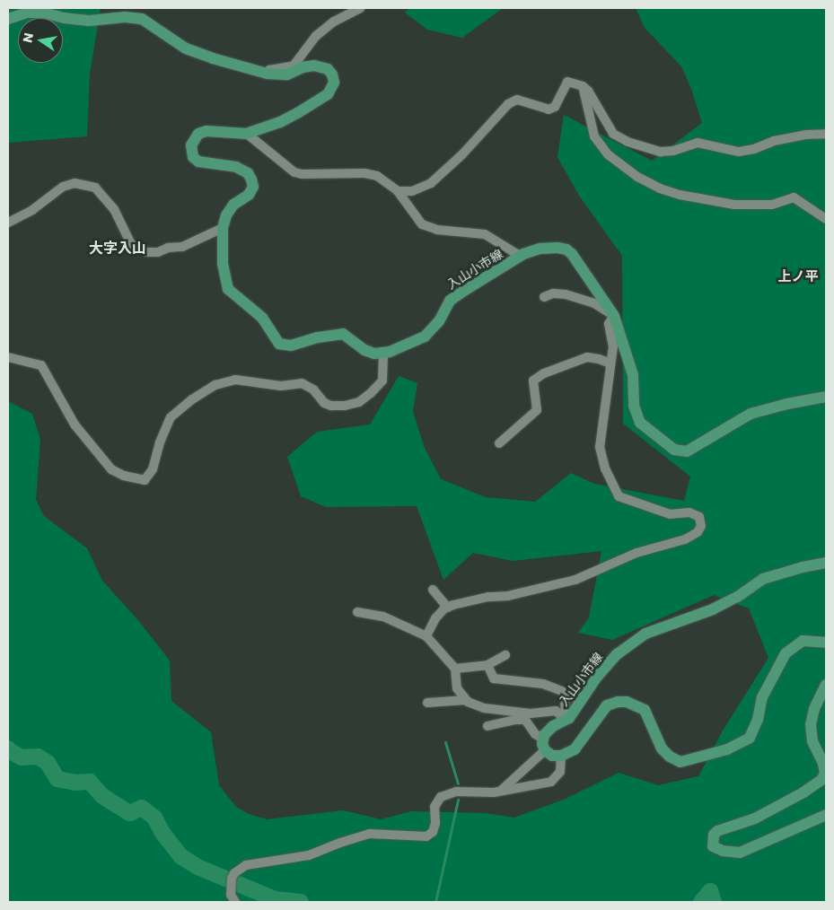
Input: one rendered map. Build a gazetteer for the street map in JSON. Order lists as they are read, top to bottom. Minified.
{"streets":{"main road":["入山小市線"]},"districts":["大字入山","上ノ平"],"north":"left"}
